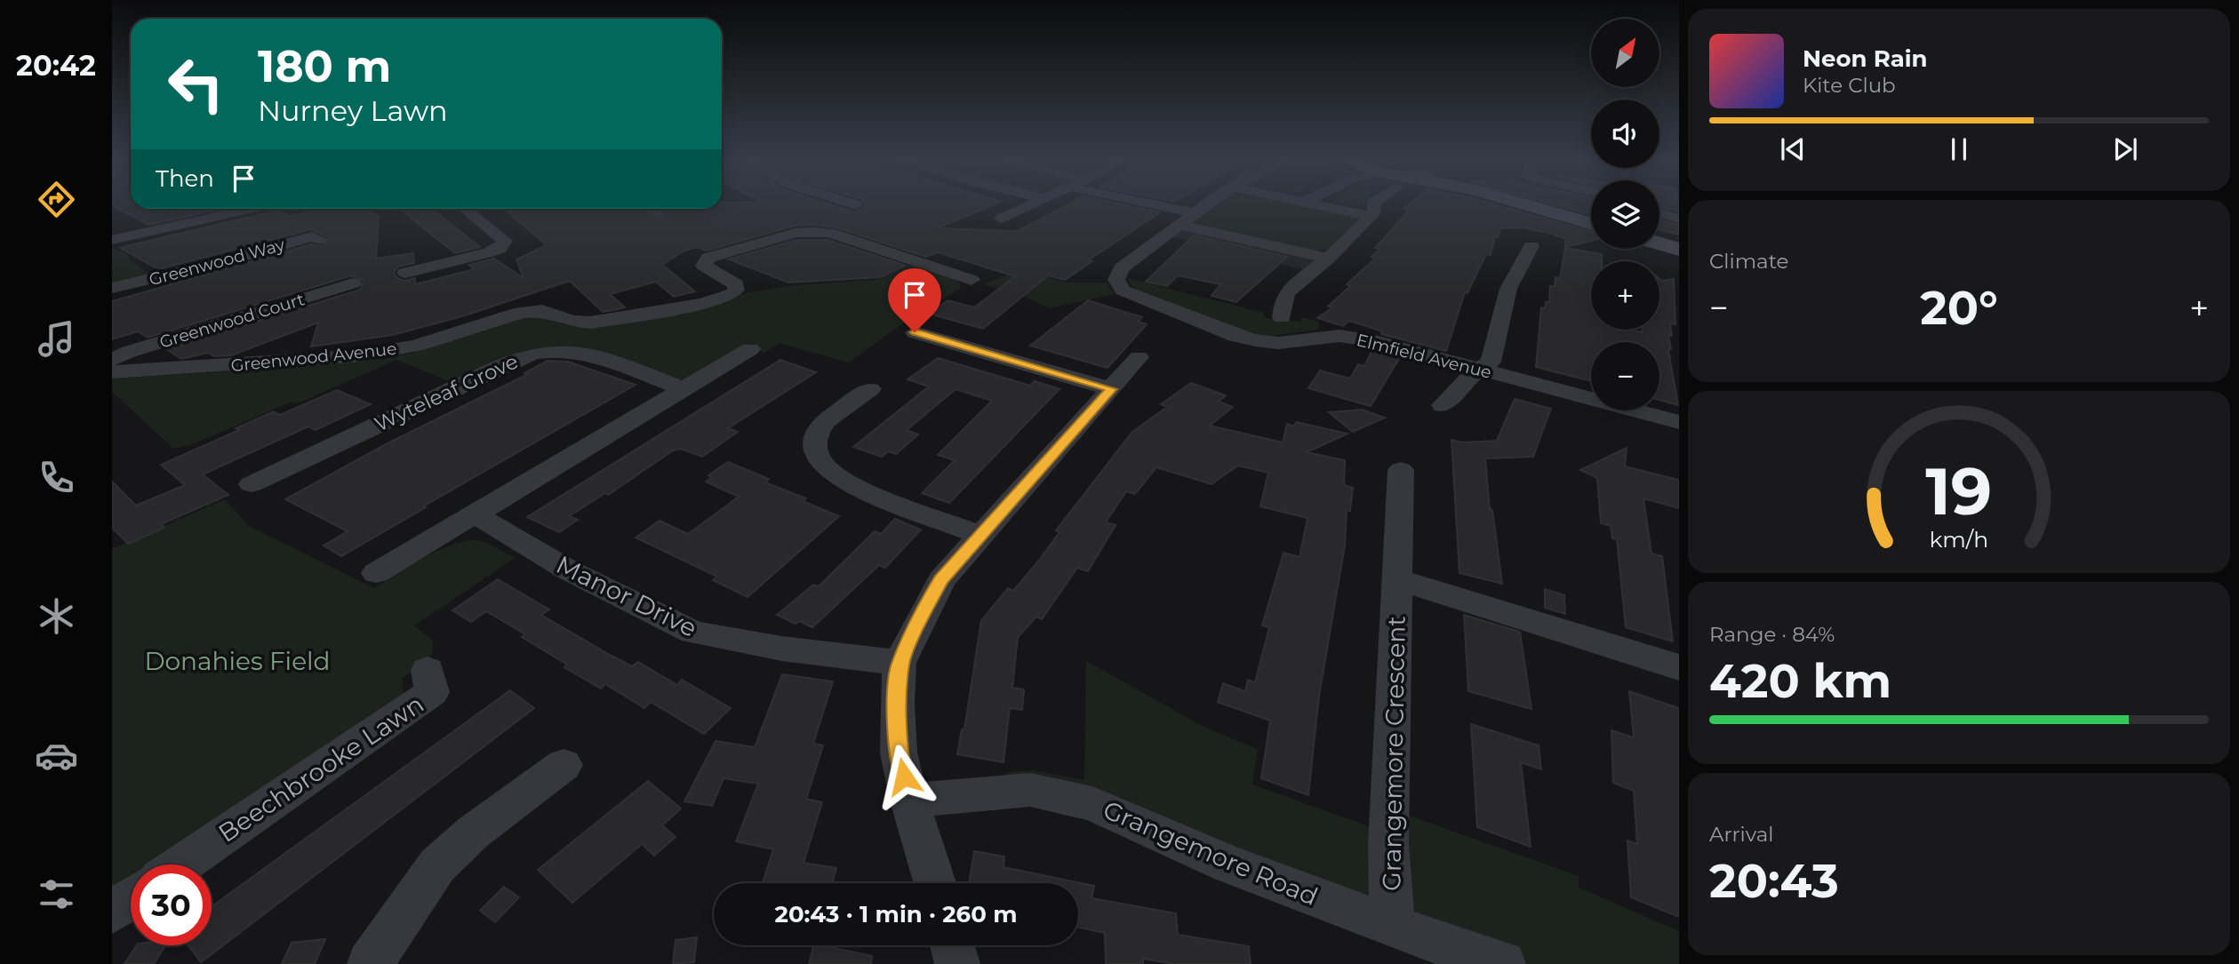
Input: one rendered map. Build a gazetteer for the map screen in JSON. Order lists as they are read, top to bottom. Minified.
{"streets":{"street":["Greenwood Way","Greenwood Court","Elmfield Avenue","Greenwood Avenue","Wyteleaf Grove","Manor Drive","Grangemore Crescent","Beechbrooke Lawn","Grangemore Road"]},"crossings":[["Grangemore Crescent","Grangemore Road"]],"parks":["Donahies Field"],"north":"top right","page":{"tabs":"20:42","map_buttons":["+","−"],"turn":["180 m","Nurney Lawn"],"song":["Neon Rain","Kite Club"],"then":"Then","tile":["Climate",["Range · 84%","420 km"],["Arrival","20:43"]],"heat":["−","20°","+"],"limit":"30","trip":"20:43 · 1 min · 260 m","gauge":["19","km/h"]}}
